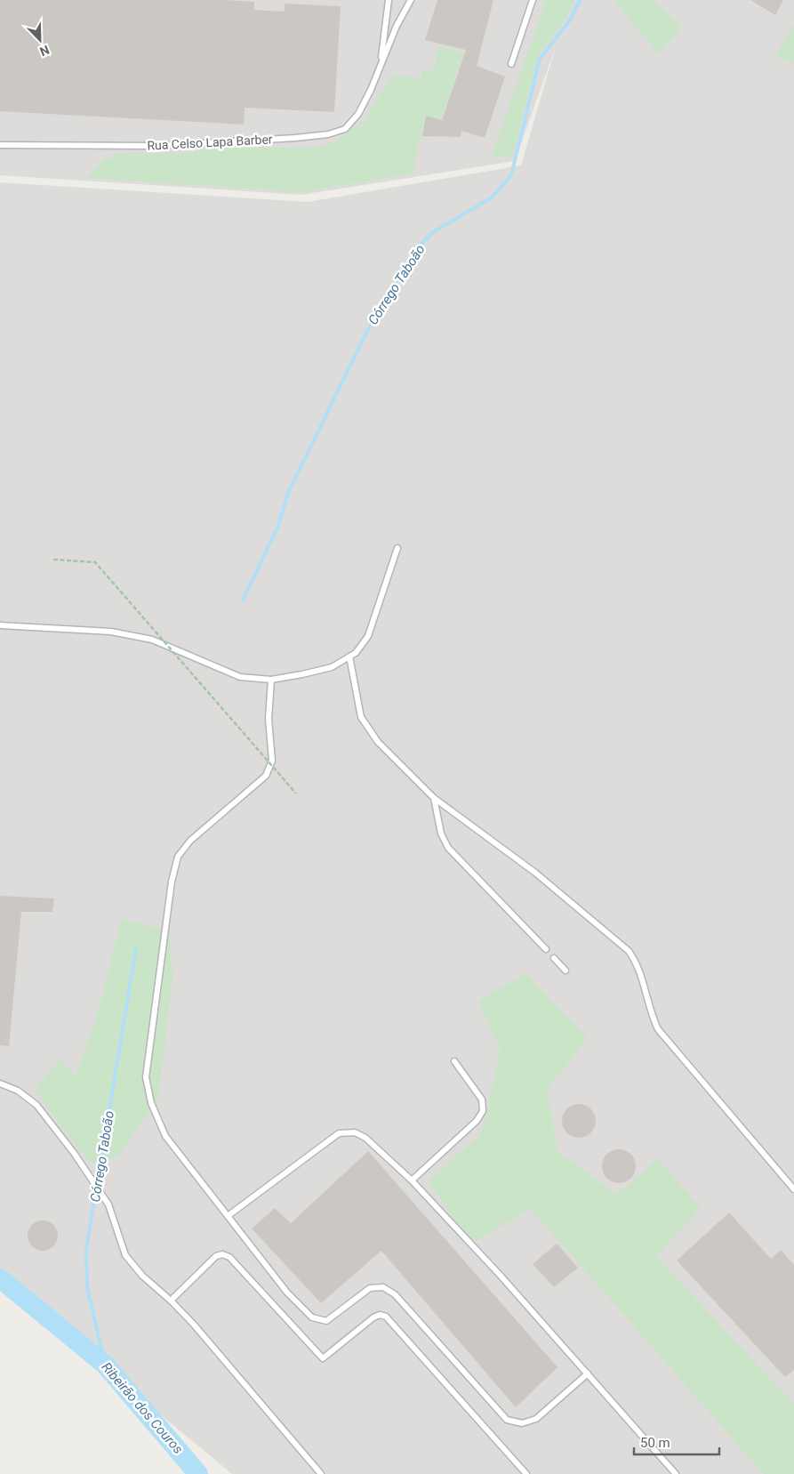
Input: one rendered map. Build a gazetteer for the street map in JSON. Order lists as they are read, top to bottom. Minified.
{"streets":{"lane":["Rua Celso Lapa Barber"]},"water":["Córrego Taboão","Ribeirão dos Couros"],"scale_bar":"50 m","north":"bottom right"}
